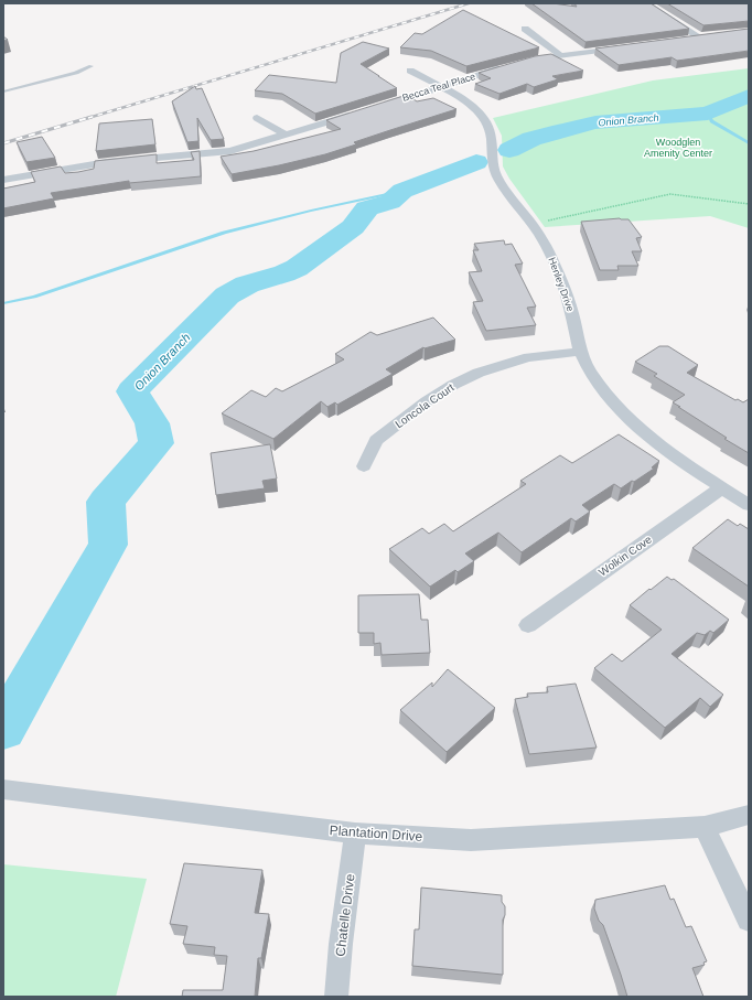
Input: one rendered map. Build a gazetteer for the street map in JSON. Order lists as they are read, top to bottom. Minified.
{"streets":{"street":["Becca Teal Place","Henley Drive","Loncola Court","Wolkin Cove","Plantation Drive","Chatelle Drive"]},"crossings":[["Becca Teal Place","Henley Drive"],["Henley Drive","Loncola Court"],["Henley Drive","Wolkin Cove"],["Plantation Drive","Chatelle Drive"]],"water":["Onion Branch"],"parks":["Woodglen Amenity Center"]}
